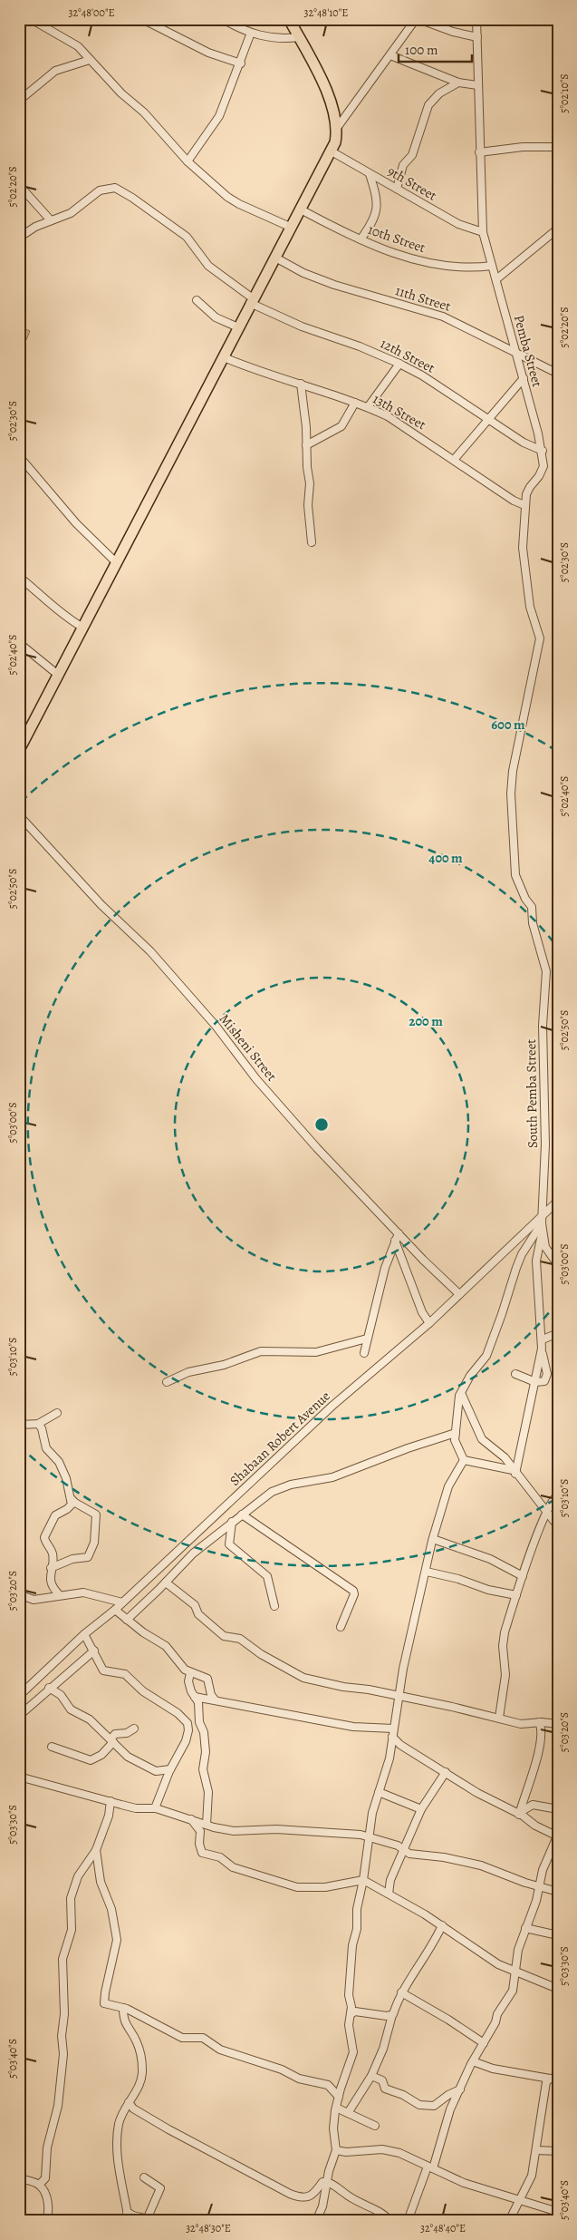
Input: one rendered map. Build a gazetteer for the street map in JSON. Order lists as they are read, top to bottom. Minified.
{"streets":{"street":["9th Street","10th Street","11th Street","Pemba Street","12th Street","13th Street","Misheni Street","South Pemba Street","Shabaan Robert Avenue"]},"crossings":[["9th Street","Pemba Street"],["10th Street","Pemba Street"],["11th Street","Pemba Street"],["Pemba Street","12th Street"],["Pemba Street","13th Street"],["Pemba Street","South Pemba Street"],["Misheni Street","Shabaan Robert Avenue"],["South Pemba Street","Shabaan Robert Avenue"]],"scale_bar":"100 m","coordinates":["32°48'00\"E","32°48'10\"E","5°02'10\"S","5°02'20\"S","5°02'30\"S","5°02'40\"S","5°02'50\"S","5°03'00\"S","5°03'10\"S","5°03'20\"S","5°03'30\"S","5°03'40\"S","32°48'30\"E","32°48'40\"E"],"rings":["600 m","400 m","200 m"]}
